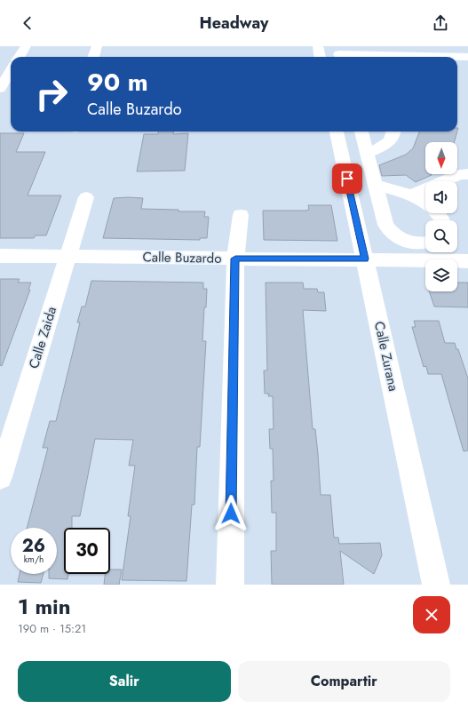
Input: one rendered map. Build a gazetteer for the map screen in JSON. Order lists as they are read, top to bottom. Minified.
{"streets":{"street":["Calle Buzardo","Calle Zaida","Calle Zurana"]},"crossings":[["Calle Buzardo","Calle Zaida"],["Calle Buzardo","Calle Zurana"]],"north":"bottom","page":{"header":"Headway","turn":["90 m","Calle Buzardo"],"speed":"26 km/h","limit":"30","heading":["1 min","190 m · 15:21"],"buttons":["Salir","Compartir"]}}
